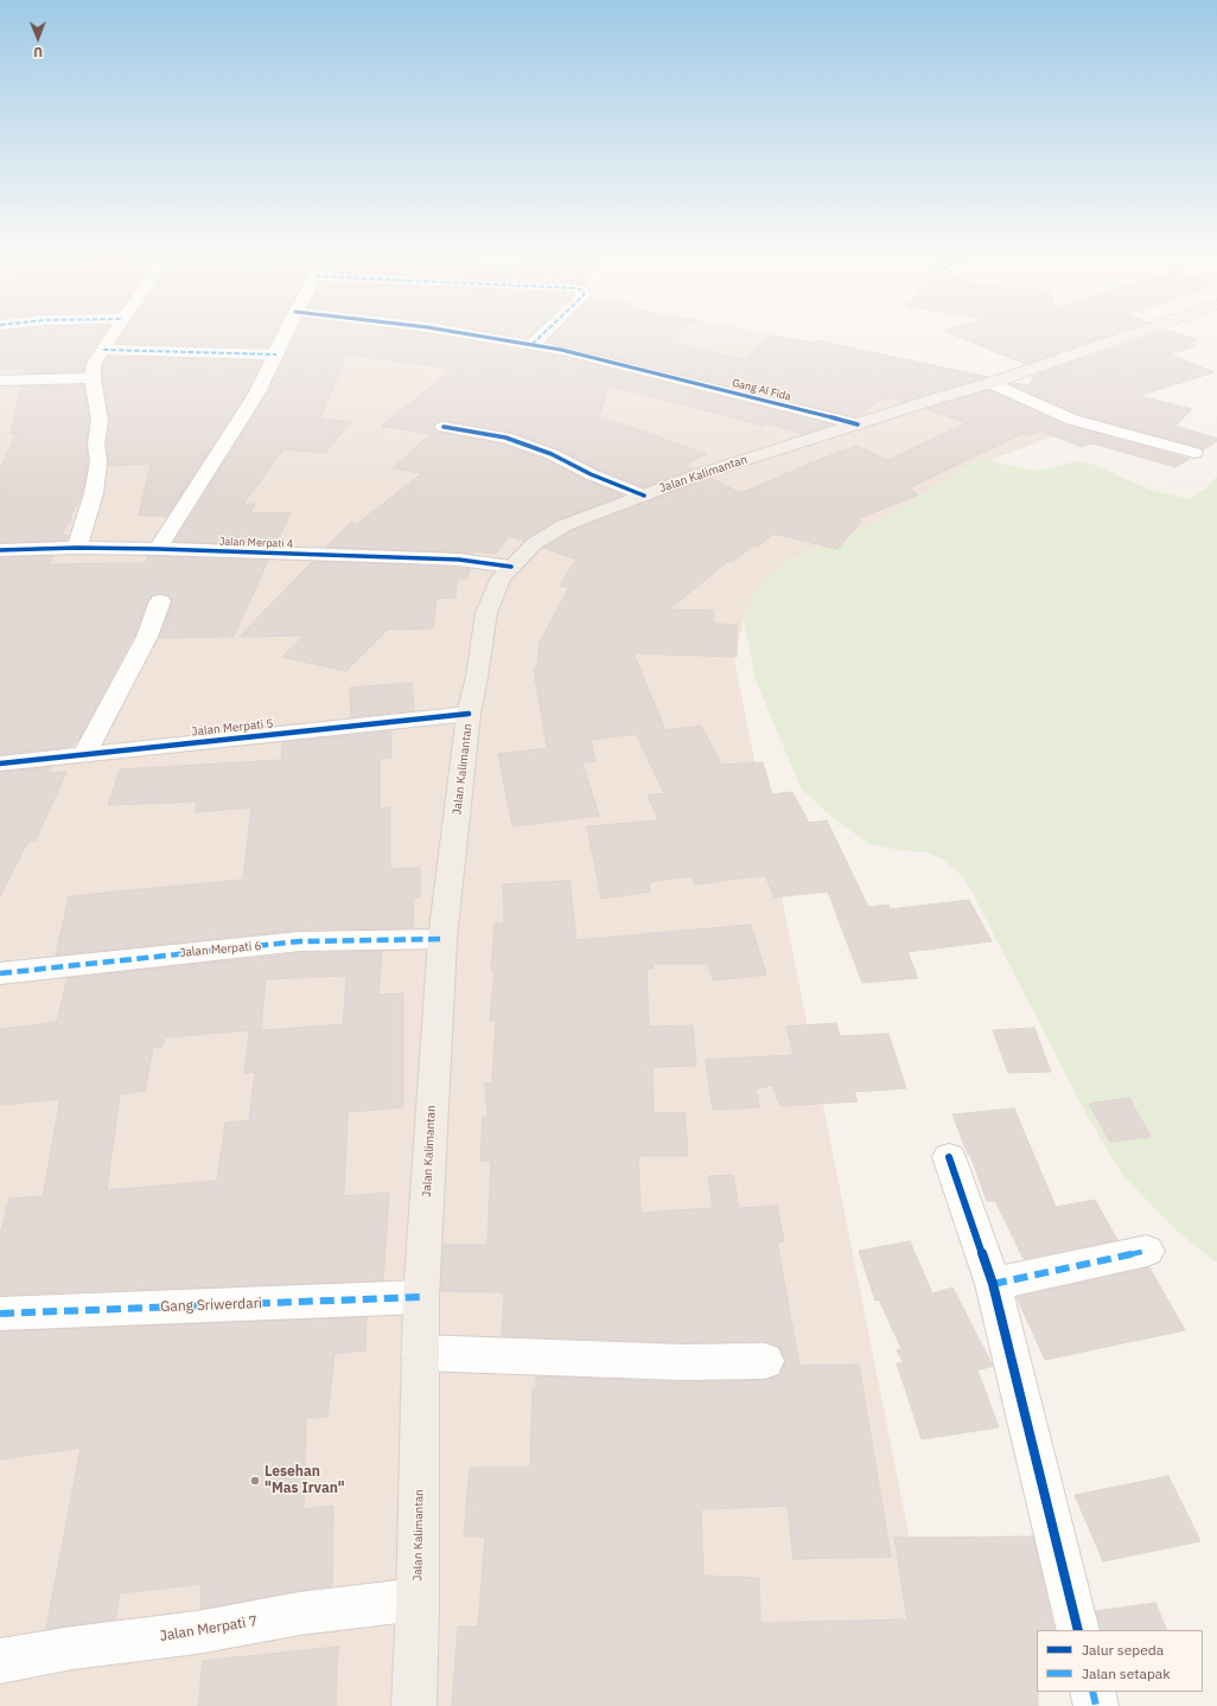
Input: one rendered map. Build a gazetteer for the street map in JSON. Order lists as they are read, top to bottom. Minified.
{"streets":{"main road":["Jalan Kalimantan"],"street":["Gang Al Fida","Jalan Merpati 4","Jalan Merpati 5","Jalan Merpati 6","Gang Sriwerdari","Jalan Merpati 7"]},"crossings":[["Gang Al Fida","Jalan Kalimantan"],["Jalan Kalimantan","Jalan Merpati 4"],["Jalan Kalimantan","Jalan Merpati 5"],["Jalan Kalimantan","Jalan Merpati 6"],["Jalan Kalimantan","Gang Sriwerdari"],["Jalan Kalimantan","Jalan Merpati 7"]],"places":["Lesehan \"Mas Irvan\""],"legend":["Jalur sepeda","Jalan setapak"],"north":"bottom"}
